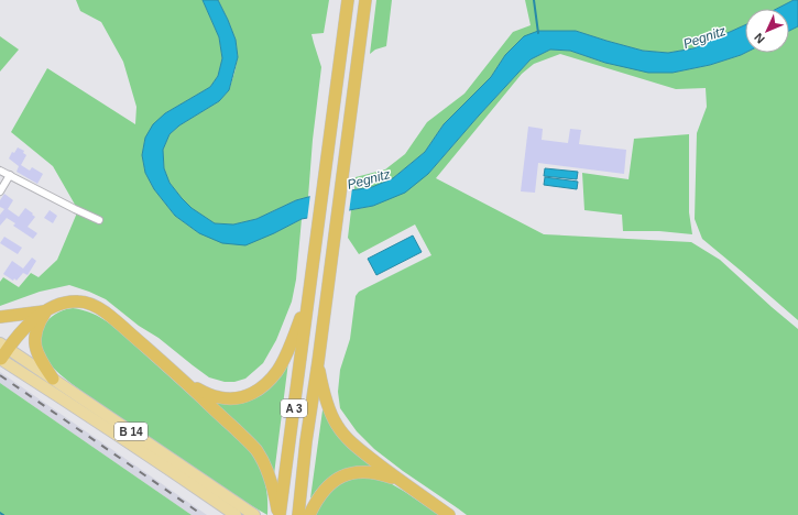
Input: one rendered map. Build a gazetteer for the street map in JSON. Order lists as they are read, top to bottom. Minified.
{"streets":{"highway":["A 3"],"main road":["B 14"]},"water":["Pegnitz"],"north":"bottom left"}
